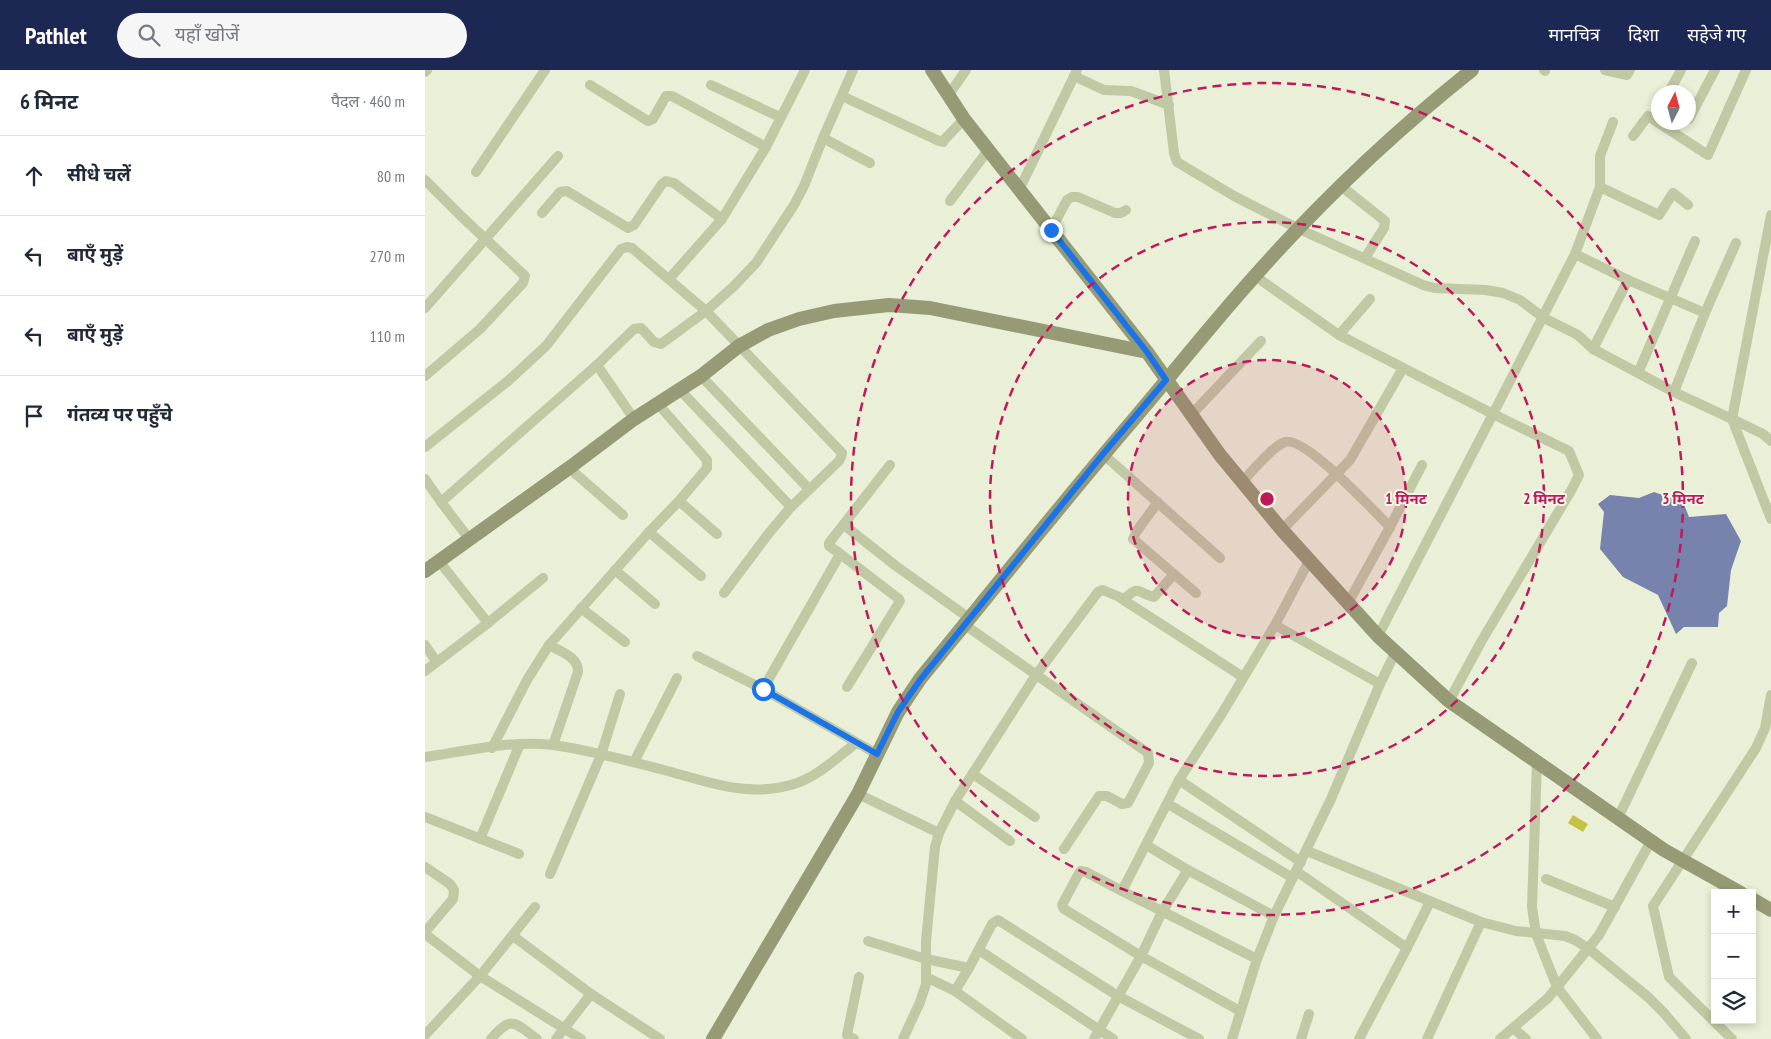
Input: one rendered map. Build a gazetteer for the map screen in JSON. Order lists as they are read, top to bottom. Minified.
{"north":"top","page":{"header":"Pathlet","search":"यहाँ खोजें","nav":["मानचित्र","दिशा","सहेजे गए"],"heading":["6 मिनट","पैदल · 460 m"],"list":[["सीधे चलें","80 m"],["बाएँ मुड़ें","270 m"],["बाएँ मुड़ें","110 m"],"गंतव्य पर पहुँचे"],"map_buttons":["+","−"]},"rings":["1 मिनट","2 मिनट","3 मिनट"]}
